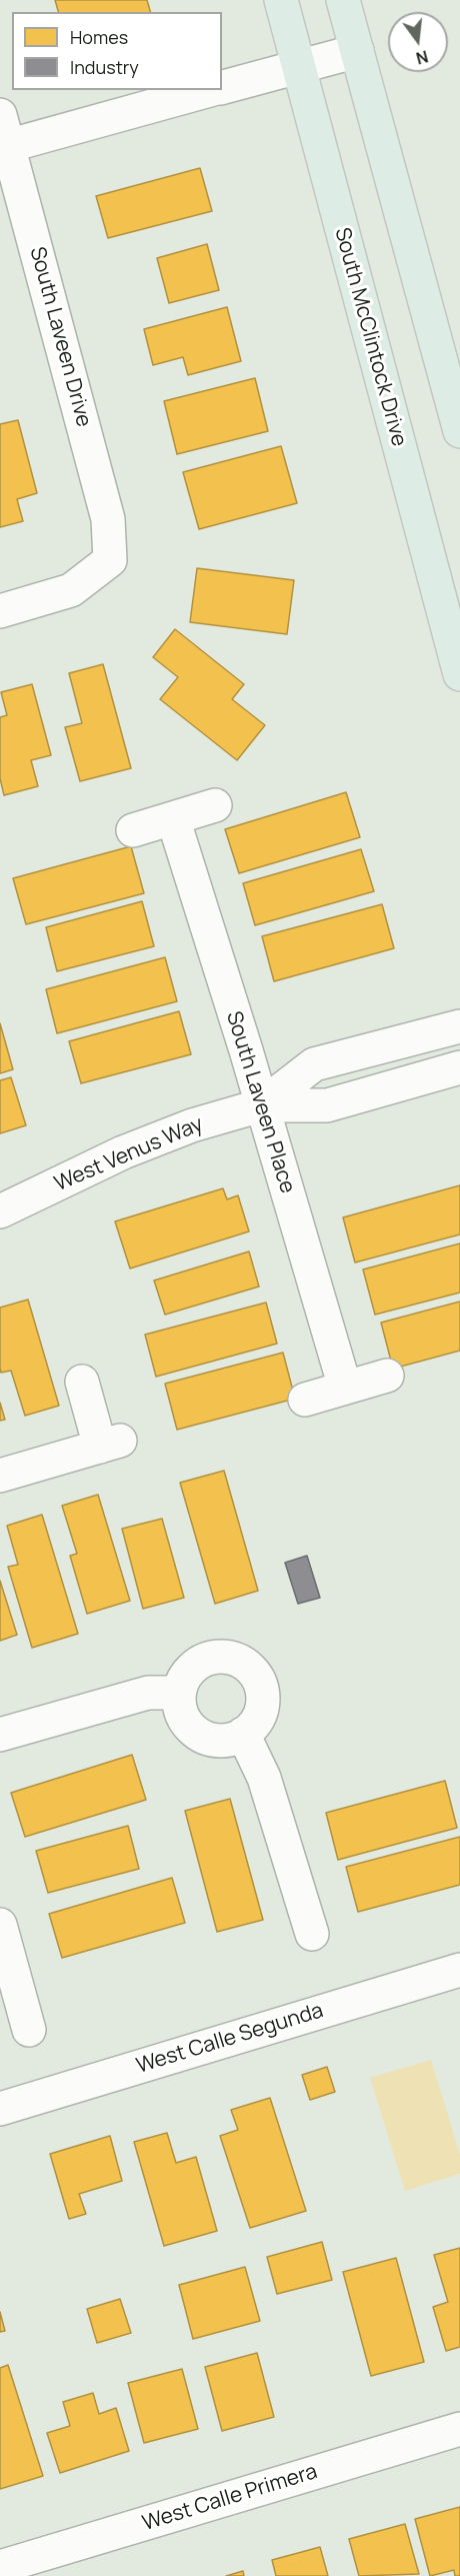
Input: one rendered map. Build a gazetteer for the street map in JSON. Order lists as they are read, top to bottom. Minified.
{"streets":{"main road":["South McClintock Drive"],"street":["South Laveen Drive","South Laveen Place","West Venus Way","West Calle Segunda","West Calle Primera"]},"crossings":[["South Laveen Place","West Venus Way"]],"legend":["Homes","Industry"],"north":"bottom"}
